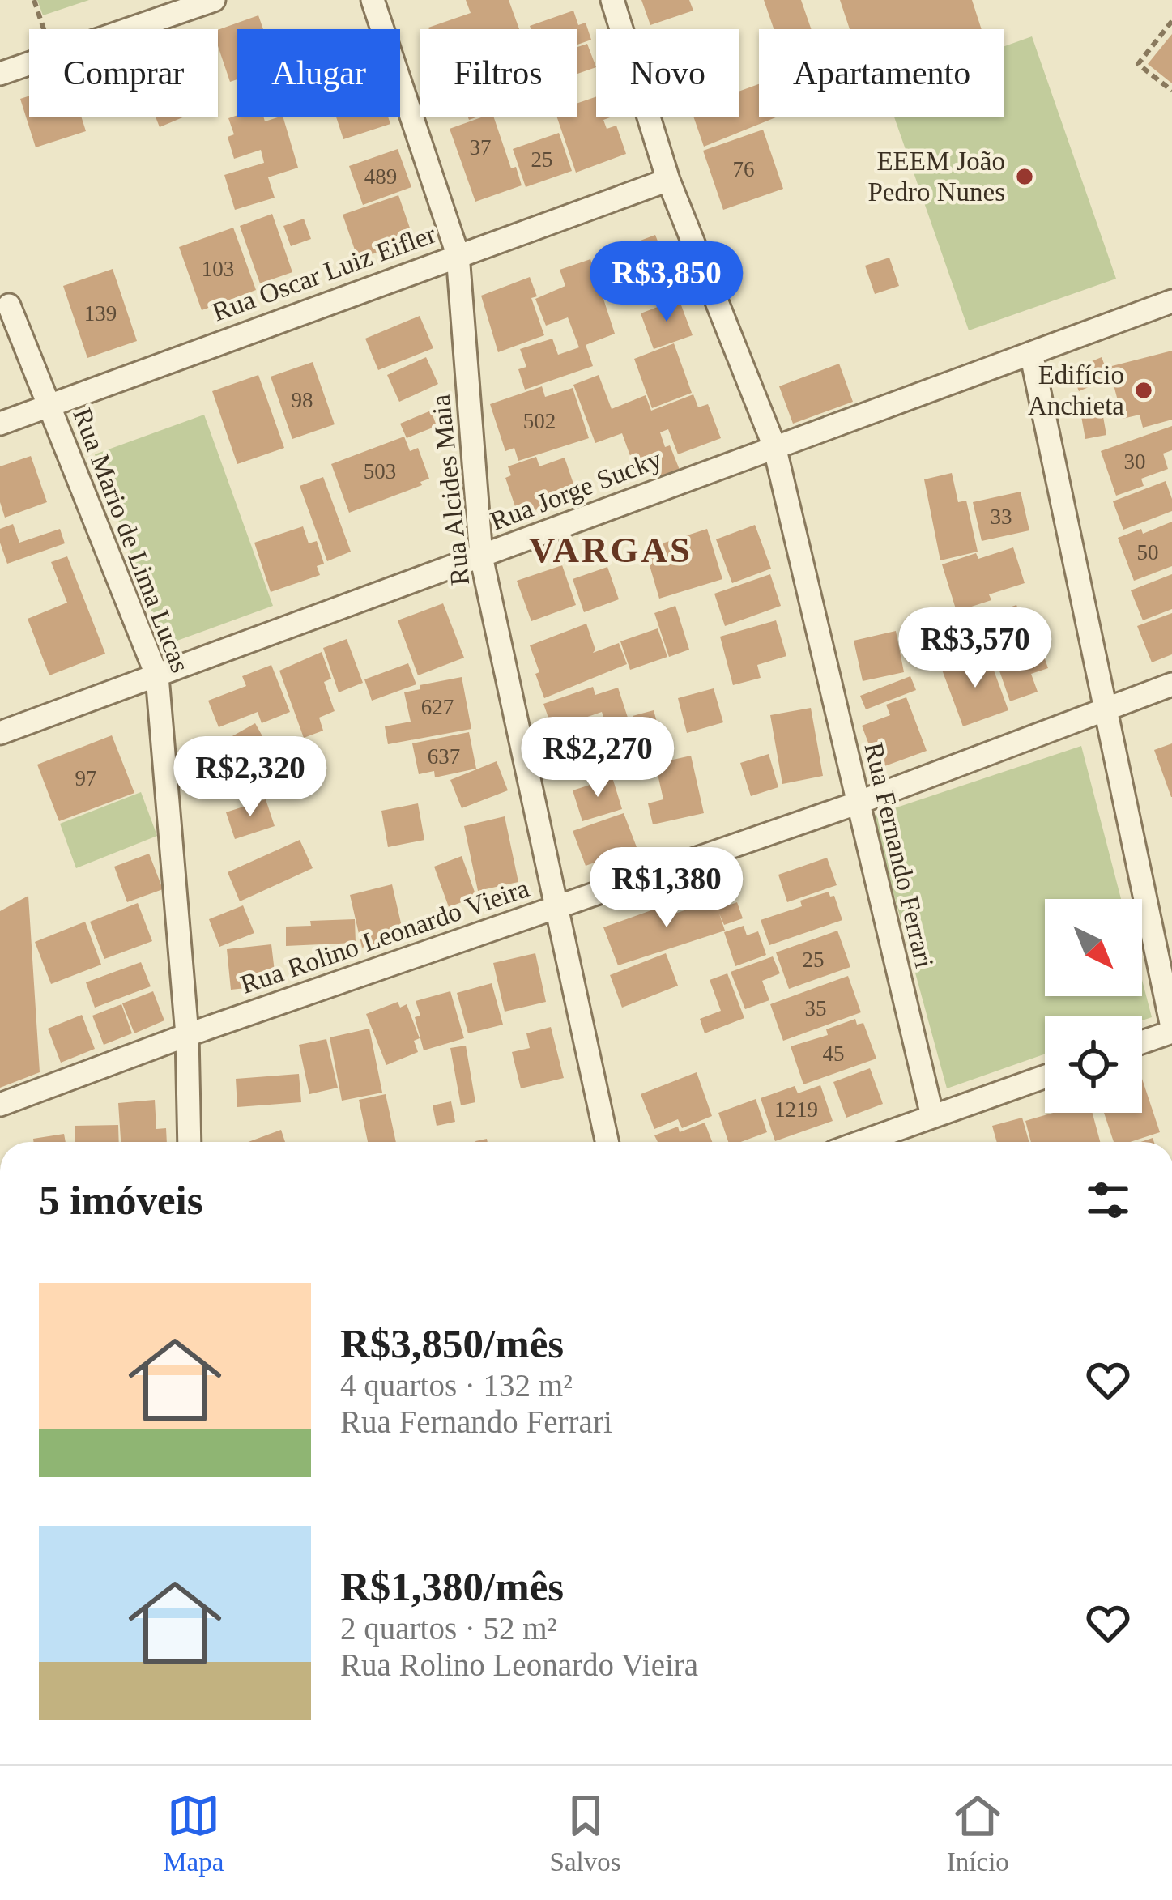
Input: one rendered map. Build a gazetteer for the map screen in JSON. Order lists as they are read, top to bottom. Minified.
{"streets":{"street":["Rua Oscar Luiz Eifler","Rua Alcides Maia","Rua Jorge Sucky","Rua Mario de Lima Lucas","Rua Fernando Ferrari","Rua Rolino Leonardo Vieira"]},"crossings":[["Rua Oscar Luiz Eifler","Rua Alcides Maia"],["Rua Oscar Luiz Eifler","Rua Mario de Lima Lucas"],["Rua Oscar Luiz Eifler","Rua Fernando Ferrari"],["Rua Alcides Maia","Rua Jorge Sucky"],["Rua Alcides Maia","Rua Rolino Leonardo Vieira"],["Rua Jorge Sucky","Rua Mario de Lima Lucas"],["Rua Jorge Sucky","Rua Fernando Ferrari"],["Rua Mario de Lima Lucas","Rua Rolino Leonardo Vieira"],["Rua Fernando Ferrari","Rua Rolino Leonardo Vieira"]],"districts":["VARGAS"],"places":["EEEM João Pedro Nunes","Edifício Anchieta"],"house_numbers":["37","25","76","489","103","139","98","502","30","503","33","50","627","637","97","25","35","45","1219"],"north":"bottom right","page":{"chip":["Comprar","Alugar","Filtros","Novo","Apartamento"],"price":["R$3,850","R$3,570","R$2,270","R$2,320","R$1,380"],"heading":"5 imóveis","list":[{"name":"R$3,850/mês","note":"4 quartos · 132 m² · Rua Fernando Ferrari"},{"name":"R$1,380/mês","note":"2 quartos · 52 m² · Rua Rolino Leonardo Vieira"}],"tabs":["Mapa","Salvos","Início"]}}
